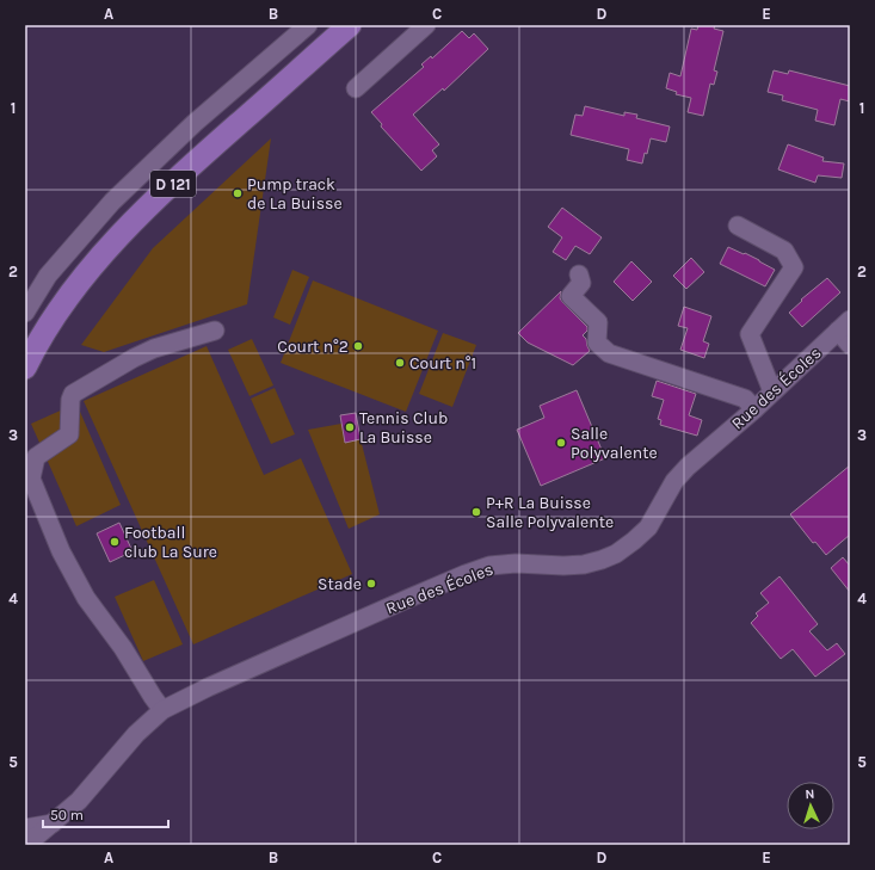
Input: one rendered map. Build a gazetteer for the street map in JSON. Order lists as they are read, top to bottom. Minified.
{"streets":{"main road":["D 121"],"street":["Rue des Écoles"]},"places":["Pump track de La Buisse","Court n°2","Court n°1","Tennis Club La Buisse","Salle Polyvalente","P+R La Buisse Salle Polyvalente","Football club La Sure","Stade"],"scale_bar":"50 m","north":"top","grid":{"columns":["A","B","C","D","E"],"rows":["1","2","3","4","5"]}}
